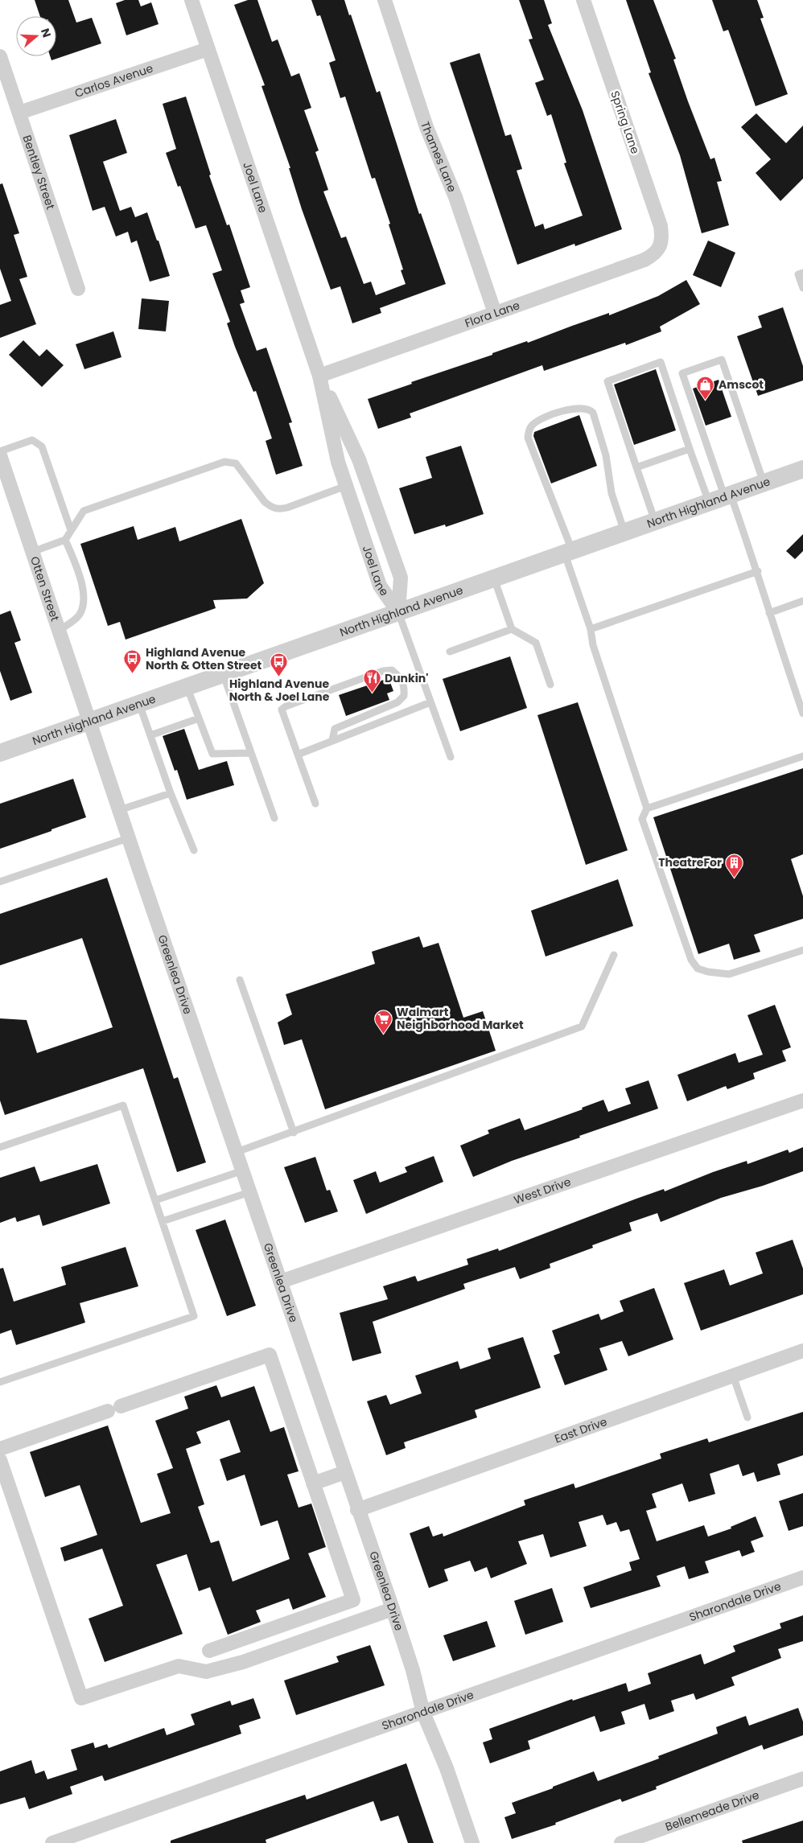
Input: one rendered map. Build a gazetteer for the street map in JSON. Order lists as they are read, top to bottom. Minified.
{"streets":{"street":["Carlos Avenue","Spring Lane","Thames Lane","Bentley Street","Joel Lane","Flora Lane","North Highland Avenue","Otten Street","Greenlea Drive","West Drive","East Drive","Sharondale Drive","Bellemeade Drive"]},"crossings":[["Carlos Avenue","Bentley Street"],["Carlos Avenue","Joel Lane"],["Spring Lane","Flora Lane"],["Thames Lane","Flora Lane"],["Joel Lane","Flora Lane"],["Joel Lane","North Highland Avenue"],["North Highland Avenue","Otten Street"],["North Highland Avenue","Greenlea Drive"],["Otten Street","Greenlea Drive"],["Greenlea Drive","West Drive"],["Greenlea Drive","East Drive"],["Greenlea Drive","Sharondale Drive"]],"places":{"shop":["Amscot"],"bus stop":["Highland Avenue North & Otten Street","Highland Avenue North & Joel Lane"],"restaurant":["Dunkin'"],"building":["TheatreFor"],"supermarket":["Walmart Neighborhood Market"]},"north":"right"}
